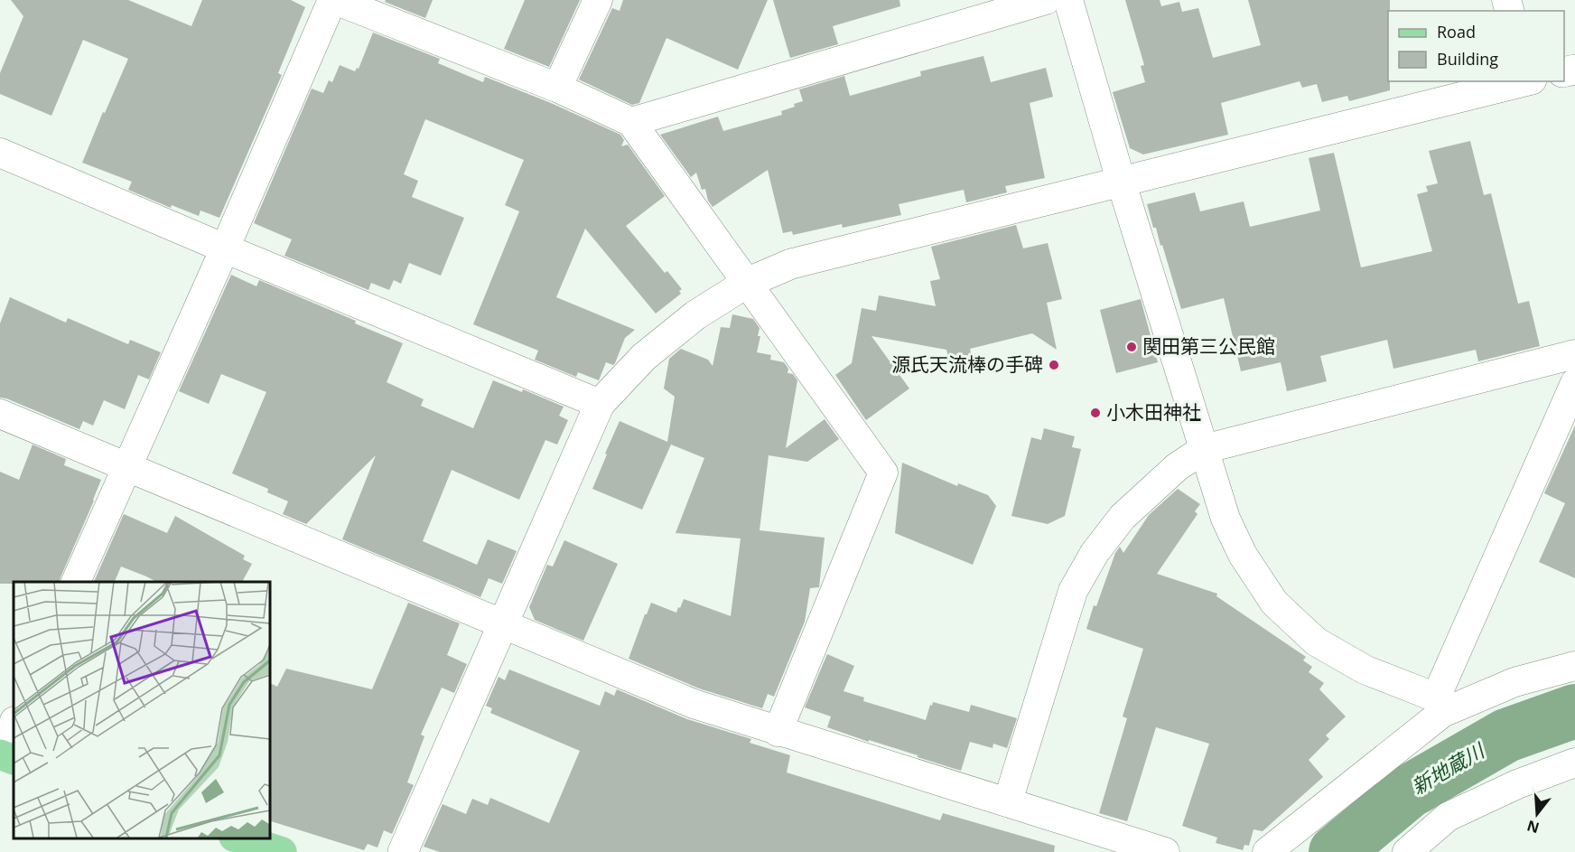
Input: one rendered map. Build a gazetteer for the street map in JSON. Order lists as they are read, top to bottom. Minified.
{"water":["新地蔵川"],"places":["関田第三公民館","源氏天流棒の手碑","小木田神社"],"legend":["Road","Building"],"north":"bottom"}
